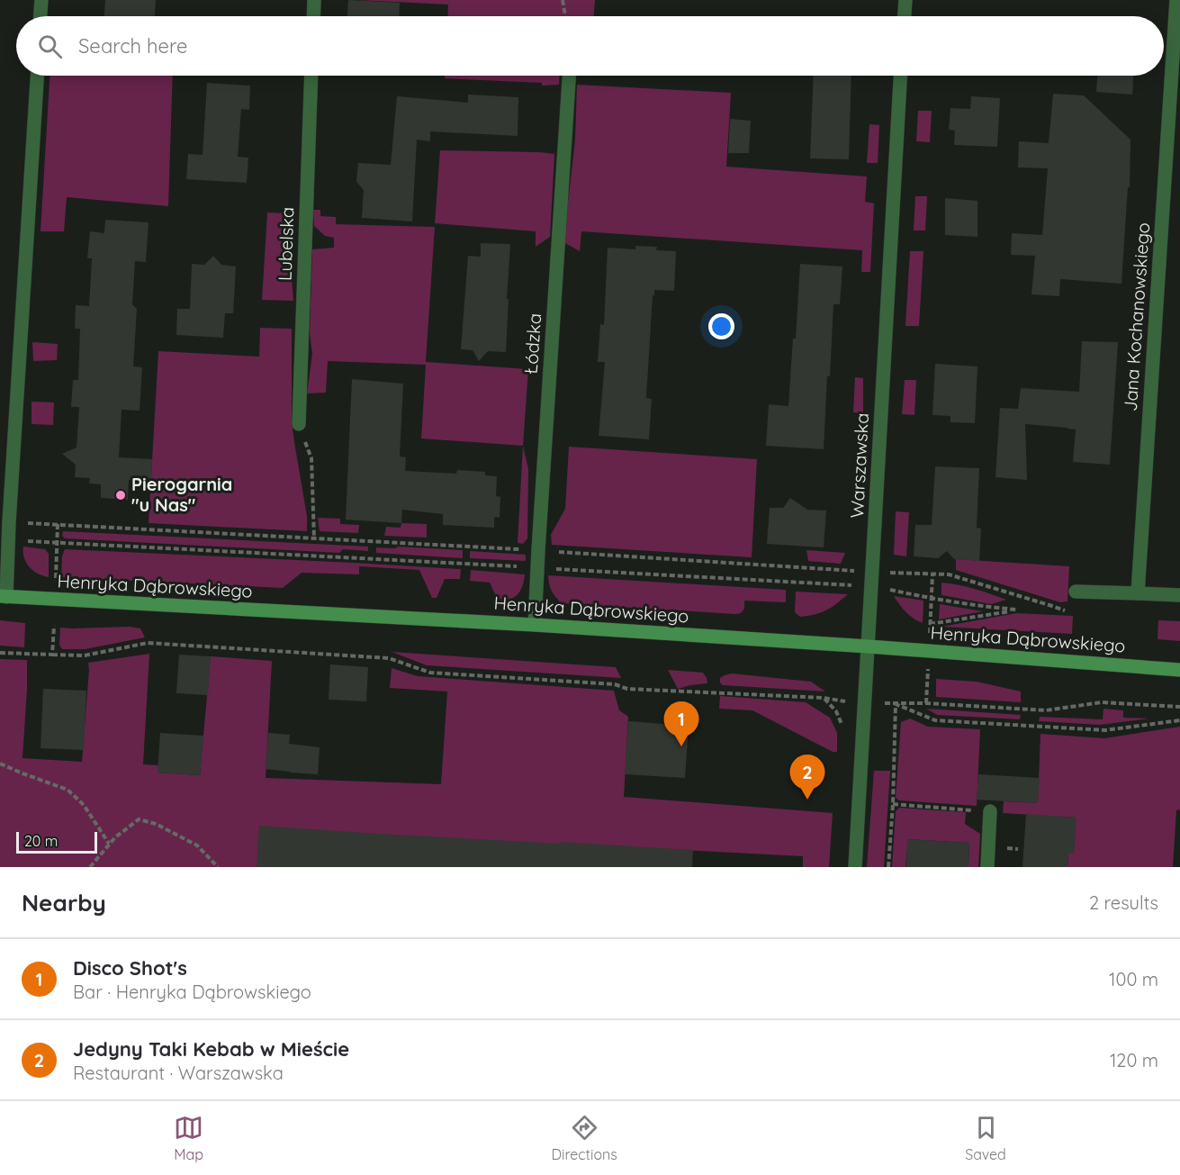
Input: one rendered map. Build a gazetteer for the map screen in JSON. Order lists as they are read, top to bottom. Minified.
{"streets":{"street":["Lubelska","Jana Kochanowskiego","Łódzka","Warszawska","Henryka Dąbrowskiego"]},"crossings":[["Łódzka","Henryka Dąbrowskiego"],["Warszawska","Henryka Dąbrowskiego"]],"places":["Pierogarnia \"u Nas\""],"scale_bar":"20 m","page":{"search":"Search here","pins":["1","2"],"scale":"20 m","heading":["Nearby","2 results"],"list":[{"mark":"1","name":"Disco Shot's","note":"Bar · Henryka Dąbrowskiego","value":"100 m"},{"mark":"2","name":"Jedyny Taki Kebab w Mieście","note":"Restaurant · Warszawska","value":"120 m"}],"nav":["Map","Directions","Saved"]}}
